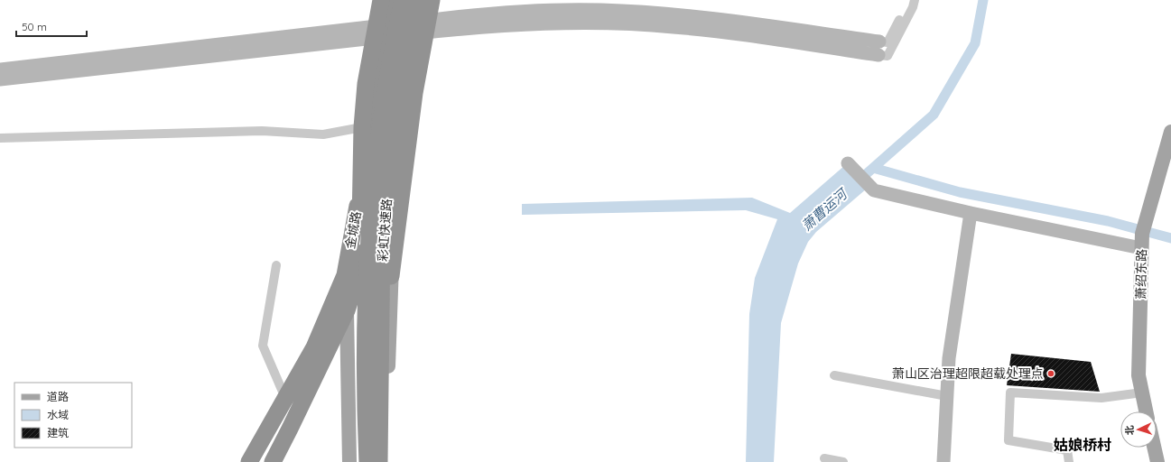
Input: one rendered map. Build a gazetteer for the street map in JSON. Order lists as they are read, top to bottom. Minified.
{"streets":{"highway":["金城路","彩虹快速路"],"main road":["萧绍东路"]},"districts":["姑娘桥村"],"water":["萧曹运河"],"places":["萧山区治理超限超载处理点"],"legend":["道路","水域","建筑"],"scale_bar":"50 m","north":"left"}
